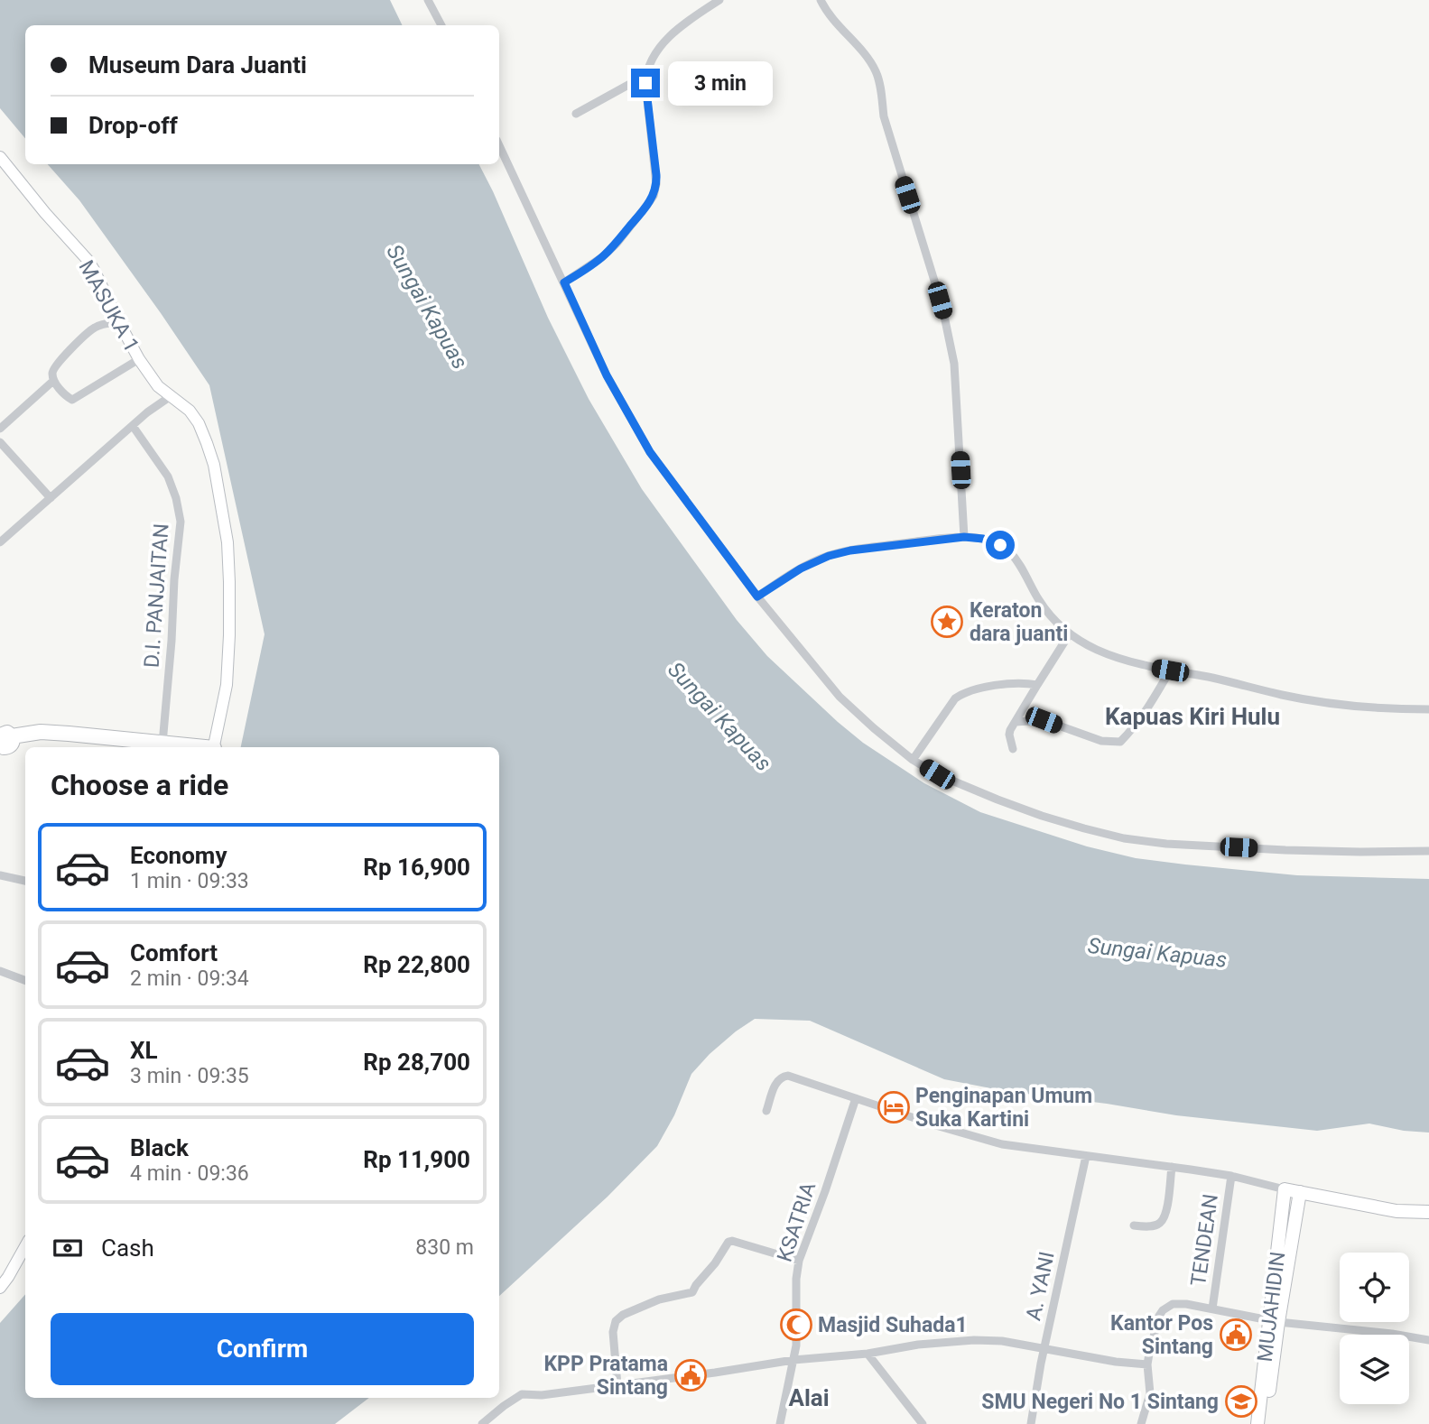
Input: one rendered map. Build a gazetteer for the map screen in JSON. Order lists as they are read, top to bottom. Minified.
{"streets":{"main road":["MUJAHIDIN"],"street":["MASUKA 1","D.I. PANJAITAN","KSATRIA","TENDEAN","A. YANI"]},"districts":["Kapuas Kiri Hulu","Alai"],"water":["Sungai Kapuas"],"places":{"place":["Keraton dara juanti"],"hotel":["Penginapan Umum Suka Kartini"],"mosque":["Masjid Suhada1"],"public building":["Kantor Pos Sintang","KPP Pratama Sintang"],"school or university":["SMU Negeri No 1 Sintang"]},"page":{"banner":["Museum Dara Juanti","Drop-off"],"bubble":"3 min","heading":"Choose a ride","list":[{"name":"Economy","note":"1 min · 09:33","value":"Rp 16,900"},{"name":"Comfort","note":"2 min · 09:34","value":"Rp 22,800"},{"name":"XL","note":"3 min · 09:35","value":"Rp 28,700"},{"name":"Black","note":"4 min · 09:36","value":"Rp 11,900"}],"pay":["Cash","830 m"],"buttons":"Confirm"}}
